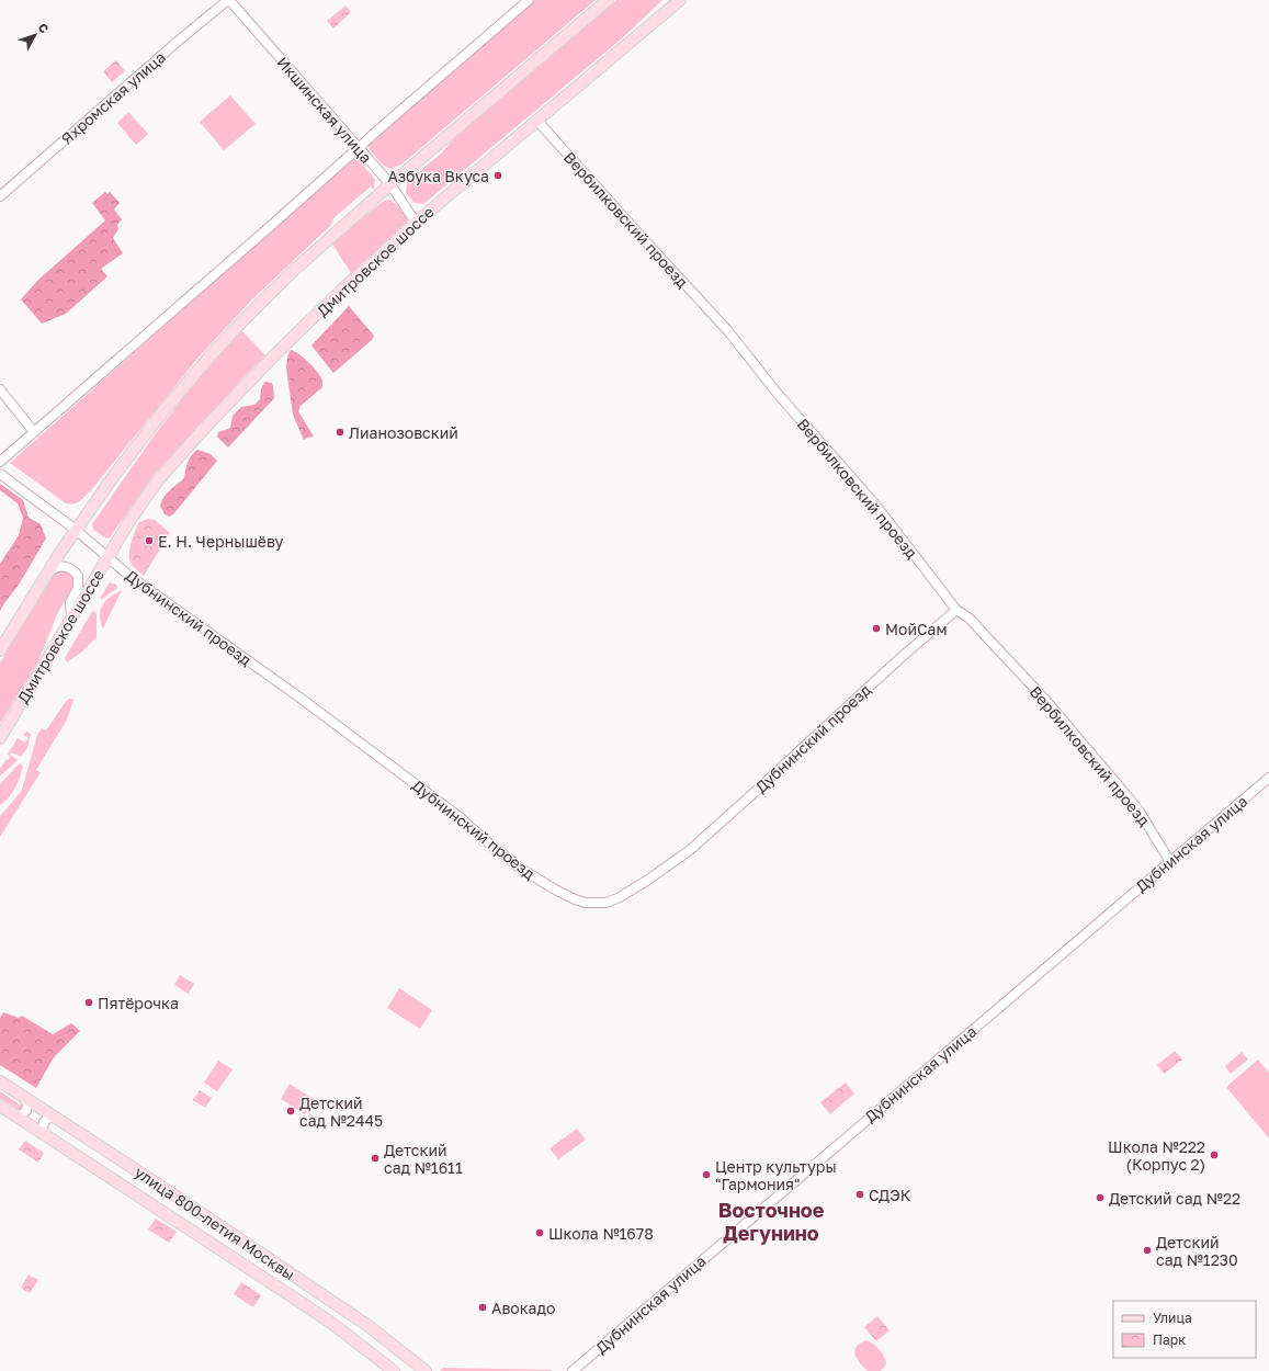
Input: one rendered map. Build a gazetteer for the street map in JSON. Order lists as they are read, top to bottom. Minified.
{"streets":{"main road":["Дмитровское шоссе","улица 800-летия Москвы"],"street":["Яхромская улица","Икшинская улица","Вербилковский проезд","Дубнинский проезд","Дубнинская улица"]},"crossings":[["Яхромская улица","Икшинская улица"],["Икшинская улица","Дмитровское шоссе"],["Вербилковский проезд","Дмитровское шоссе"],["Вербилковский проезд","Дубнинский проезд"],["Вербилковский проезд","Дубнинская улица"],["Дмитровское шоссе","Дубнинский проезд"]],"districts":["Восточное Дегунино"],"places":["Азбука Вкуса","Лианозовский","Е. Н. Чернышёву","МойСам","Пятёрочка","Детский сад №2445","Школа №222 (Корпус 2)","Детский сад №1611","Центр культуры \"Гармония\"","СДЭК","Детский сад №22","Школа №1678","Детский сад №1230","Авокадо"],"legend":["Улица","Парк"],"north":"top right"}
